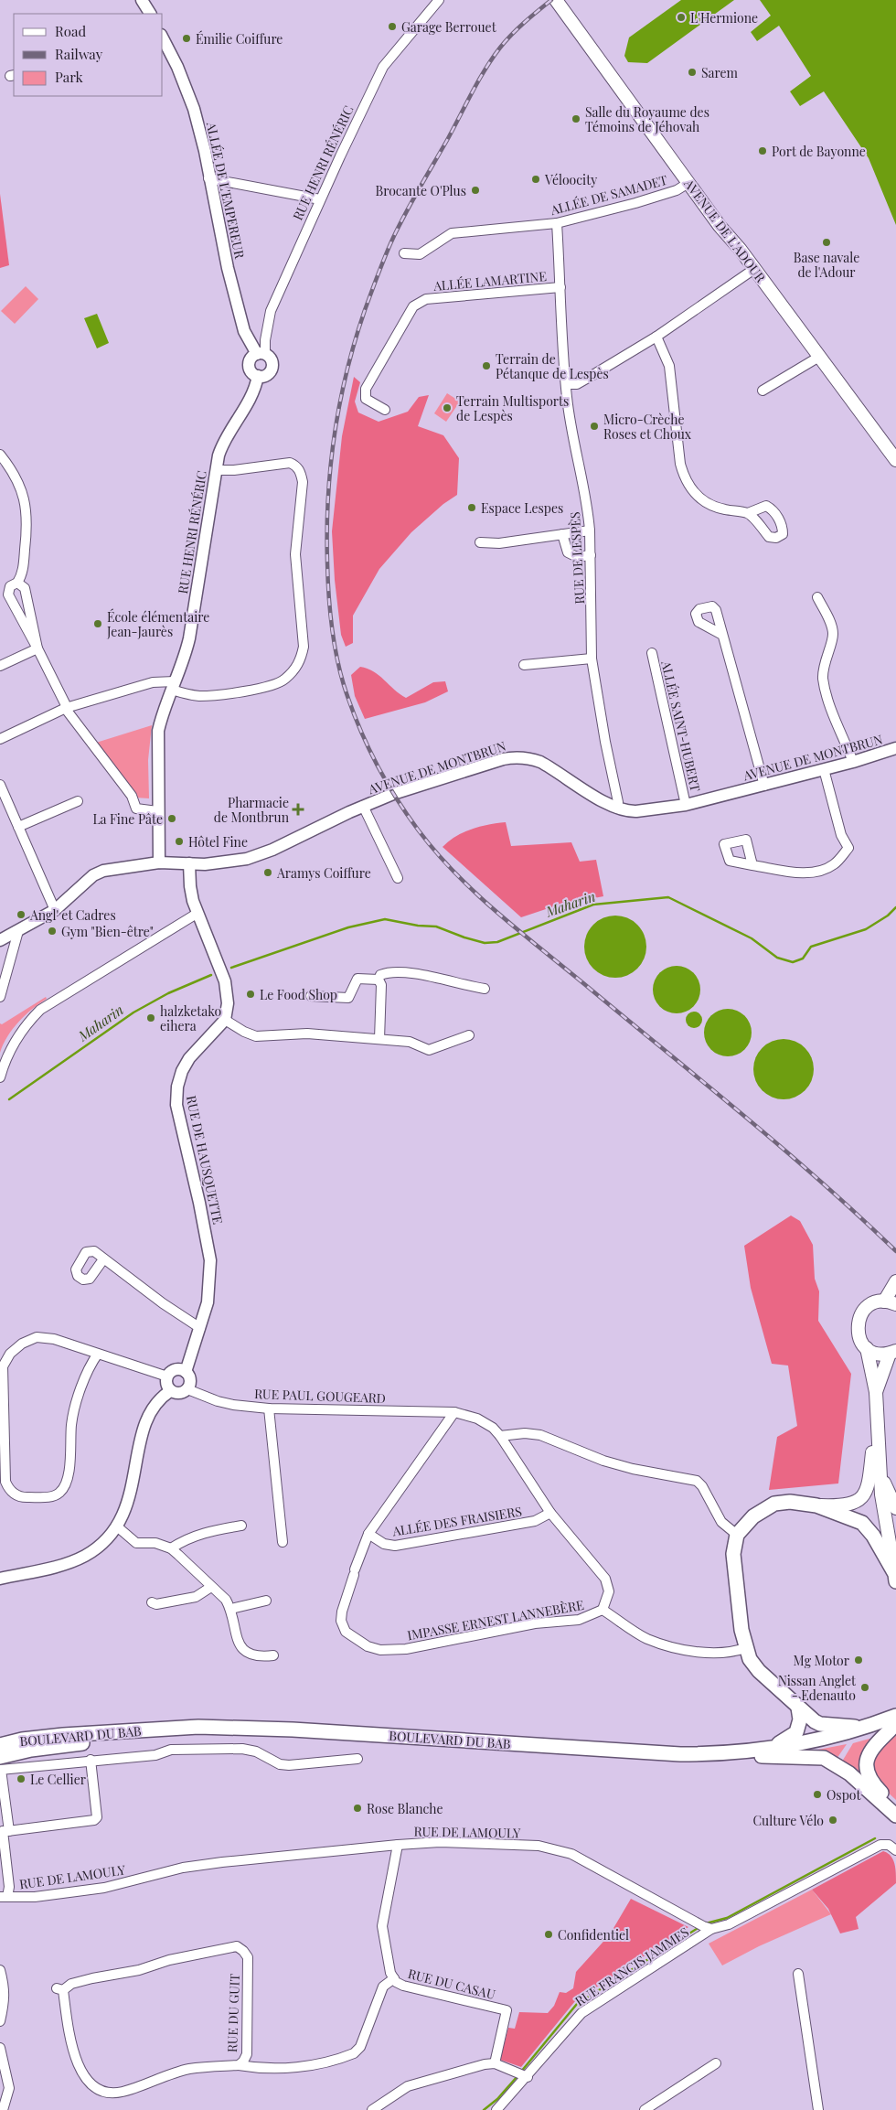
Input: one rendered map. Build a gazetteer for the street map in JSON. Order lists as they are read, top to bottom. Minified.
{"streets":{"main road":["AVENUE DE L'ADOUR","BOULEVARD DU BAB"],"street":["RUE HENRI RÉNÉRIC","ALLÉE DE L'EMPEREUR","ALLÉE DE SAMADET","ALLÉE LAMARTINE","RUE DE LESPÈS","ALLÉE SAINT-HUBERT","AVENUE DE MONTBRUN","RUE DE HAUSQUETTE","RUE PAUL GOUGEARD","ALLÉE DES FRAISIERS","IMPASSE ERNEST LANNEBÈRE","RUE DE LAMOULY","RUE FRANCIS JAMMES","RUE DU CASAU","RUE DU GUIT"]},"crossings":[["RUE HENRI RÉNÉRIC","ALLÉE DE L'EMPEREUR"],["RUE HENRI RÉNÉRIC","AVENUE DE MONTBRUN"],["ALLÉE DE SAMADET","AVENUE DE L'ADOUR"],["ALLÉE DE SAMADET","RUE DE LESPÈS"],["ALLÉE LAMARTINE","RUE DE LESPÈS"],["RUE DE LESPÈS","AVENUE DE MONTBRUN"],["ALLÉE SAINT-HUBERT","AVENUE DE MONTBRUN"],["RUE DE HAUSQUETTE","RUE PAUL GOUGEARD"],["RUE PAUL GOUGEARD","ALLÉE DES FRAISIERS"],["RUE PAUL GOUGEARD","IMPASSE ERNEST LANNEBÈRE"],["ALLÉE DES FRAISIERS","IMPASSE ERNEST LANNEBÈRE"],["RUE DE LAMOULY","RUE FRANCIS JAMMES"],["RUE DE LAMOULY","RUE DU CASAU"]],"water":["Maharin"],"places":{"other":["L'Hermione","Garage Berrouet","Émilie Coiffure","Sarem","Salle du Royaume des Témoins de Jéhovah","Port de Bayonne","Véloocity","Brocante O'Plus","Base navale de l'Adour","Terrain de Pétanque de Lespès","Terrain Multisports de Lespès","Micro-Crèche Roses et Choux","Espace Lespes","École élémentaire Jean-Jaurès","La Fine Pâte","Hôtel Fine","Aramys Coiffure","Angl' et Cadres","Gym \"Bien-être\"","Le Food Shop","halzketako eihera","Mg Motor","Nissan Anglet - Edenauto","Le Cellier","Ospot","Rose Blanche","Culture Vélo","Confidentiel"],"health":["Pharmacie de Montbrun"]},"legend":["Road","Railway","Park"]}
